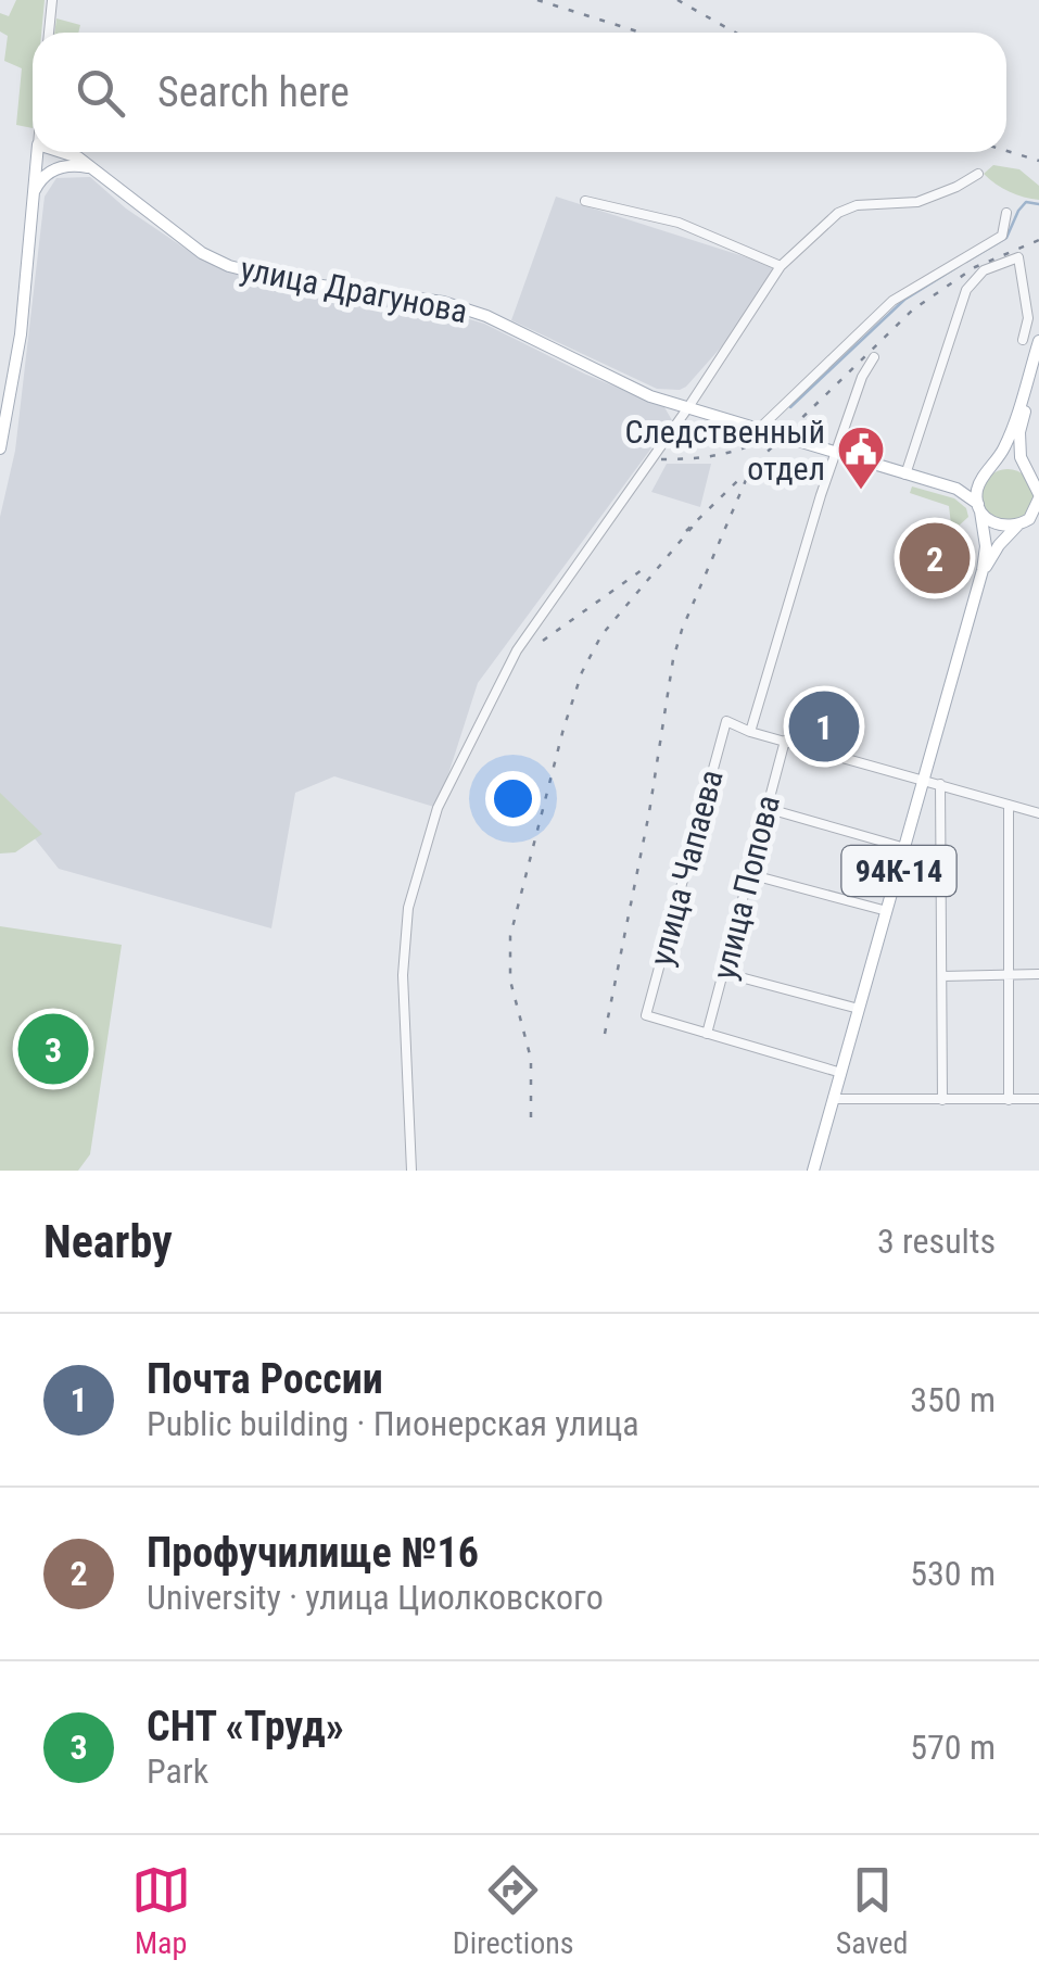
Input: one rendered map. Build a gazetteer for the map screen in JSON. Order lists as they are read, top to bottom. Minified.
{"streets":{"main road":["улица Драгунова","94К-14"],"street":["улица Чапаева","улица Попова"]},"crossings":[["улица Чапаева","улица Попова"]],"places":{"public building":["Следственный отдел"]},"page":{"search":"Search here","pins":["2","1","3"],"heading":["Nearby","3 results"],"list":[{"mark":"1","name":"Почта России","note":"Public building · Пионерская улица","value":"350 m"},{"mark":"2","name":"Профучилище №16","note":"University · улица Циолковского","value":"530 m"},{"mark":"3","name":"СНТ «Труд»","note":"Park","value":"570 m"}],"nav":["Map","Directions","Saved"]}}
